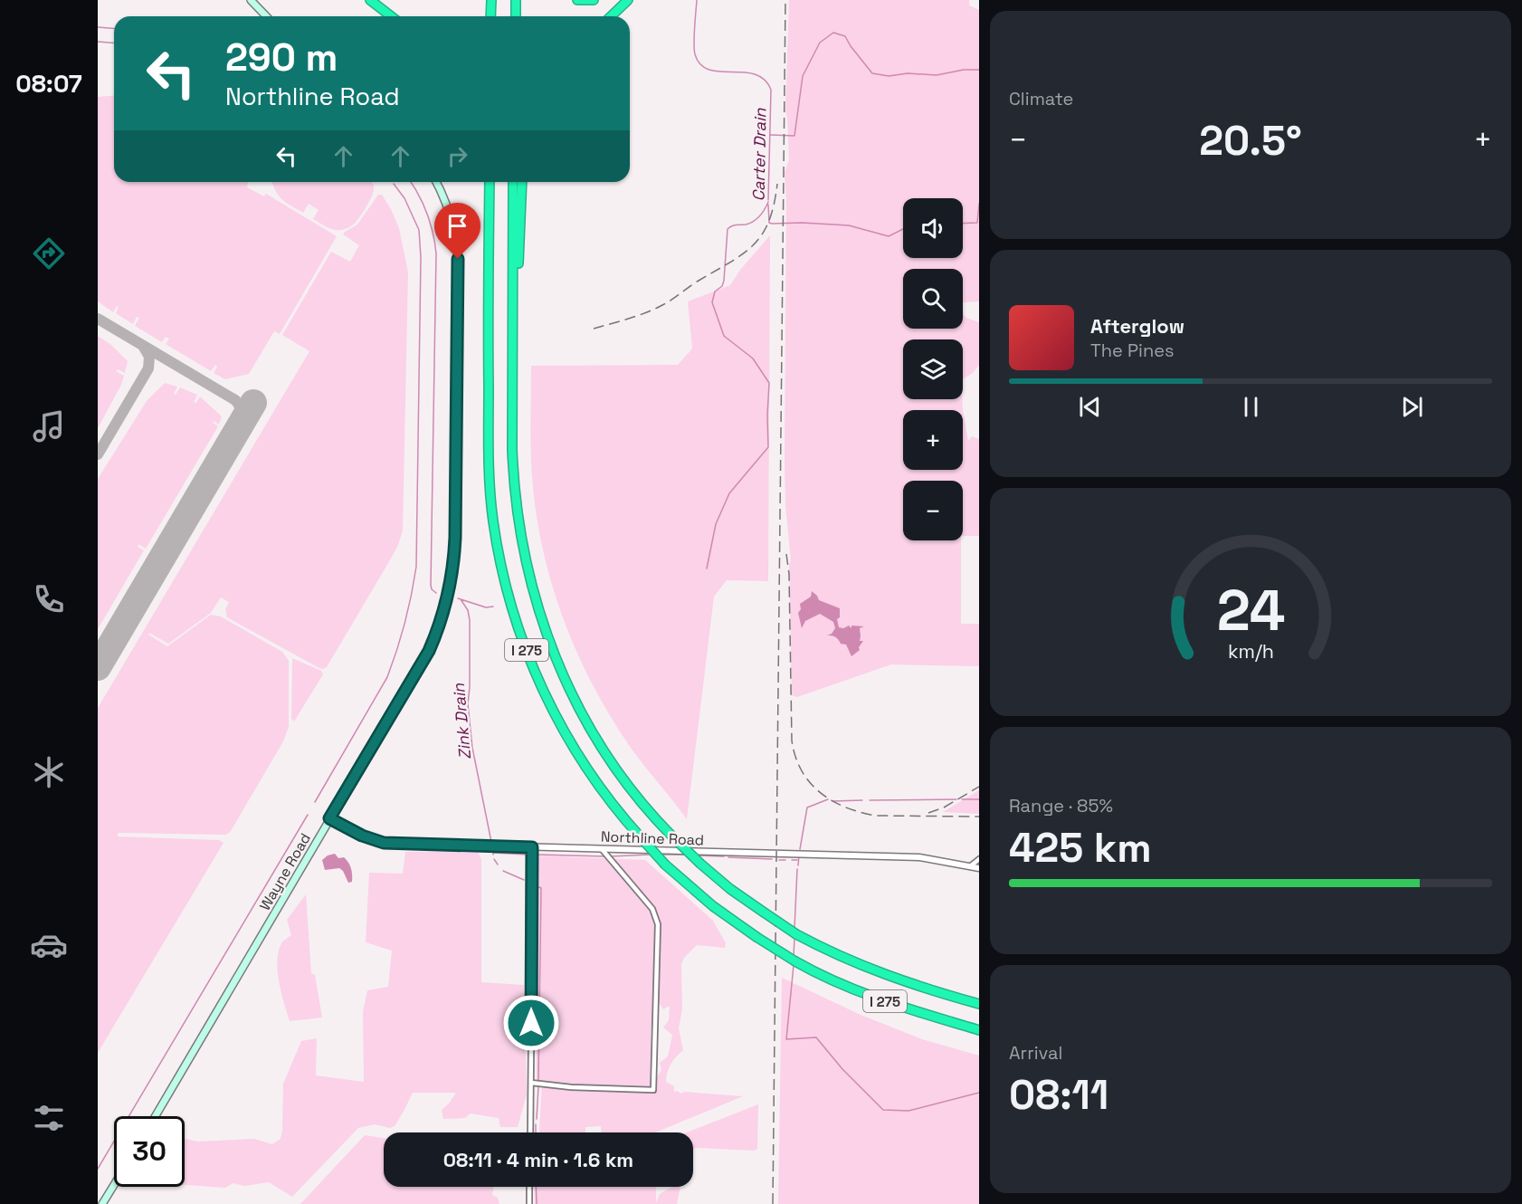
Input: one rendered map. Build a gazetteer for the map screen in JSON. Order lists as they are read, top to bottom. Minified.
{"streets":{"highway":["I 275"],"main road":["Wayne Road"],"street":["Northline Road"]},"crossings":[["Northline Road","Wayne Road"]],"water":["Carter Drain","Zink Drain"],"page":{"tabs":"08:07","tile":["Climate",["Range · 85%","425 km"],["Arrival","08:11"]],"turn":["290 m","Northline Road"],"heat":["−","20.5°","+"],"map_buttons":["+","−"],"song":["Afterglow","The Pines"],"limit":"30","trip":"08:11 · 4 min · 1.6 km","gauge":["24","km/h"]}}
